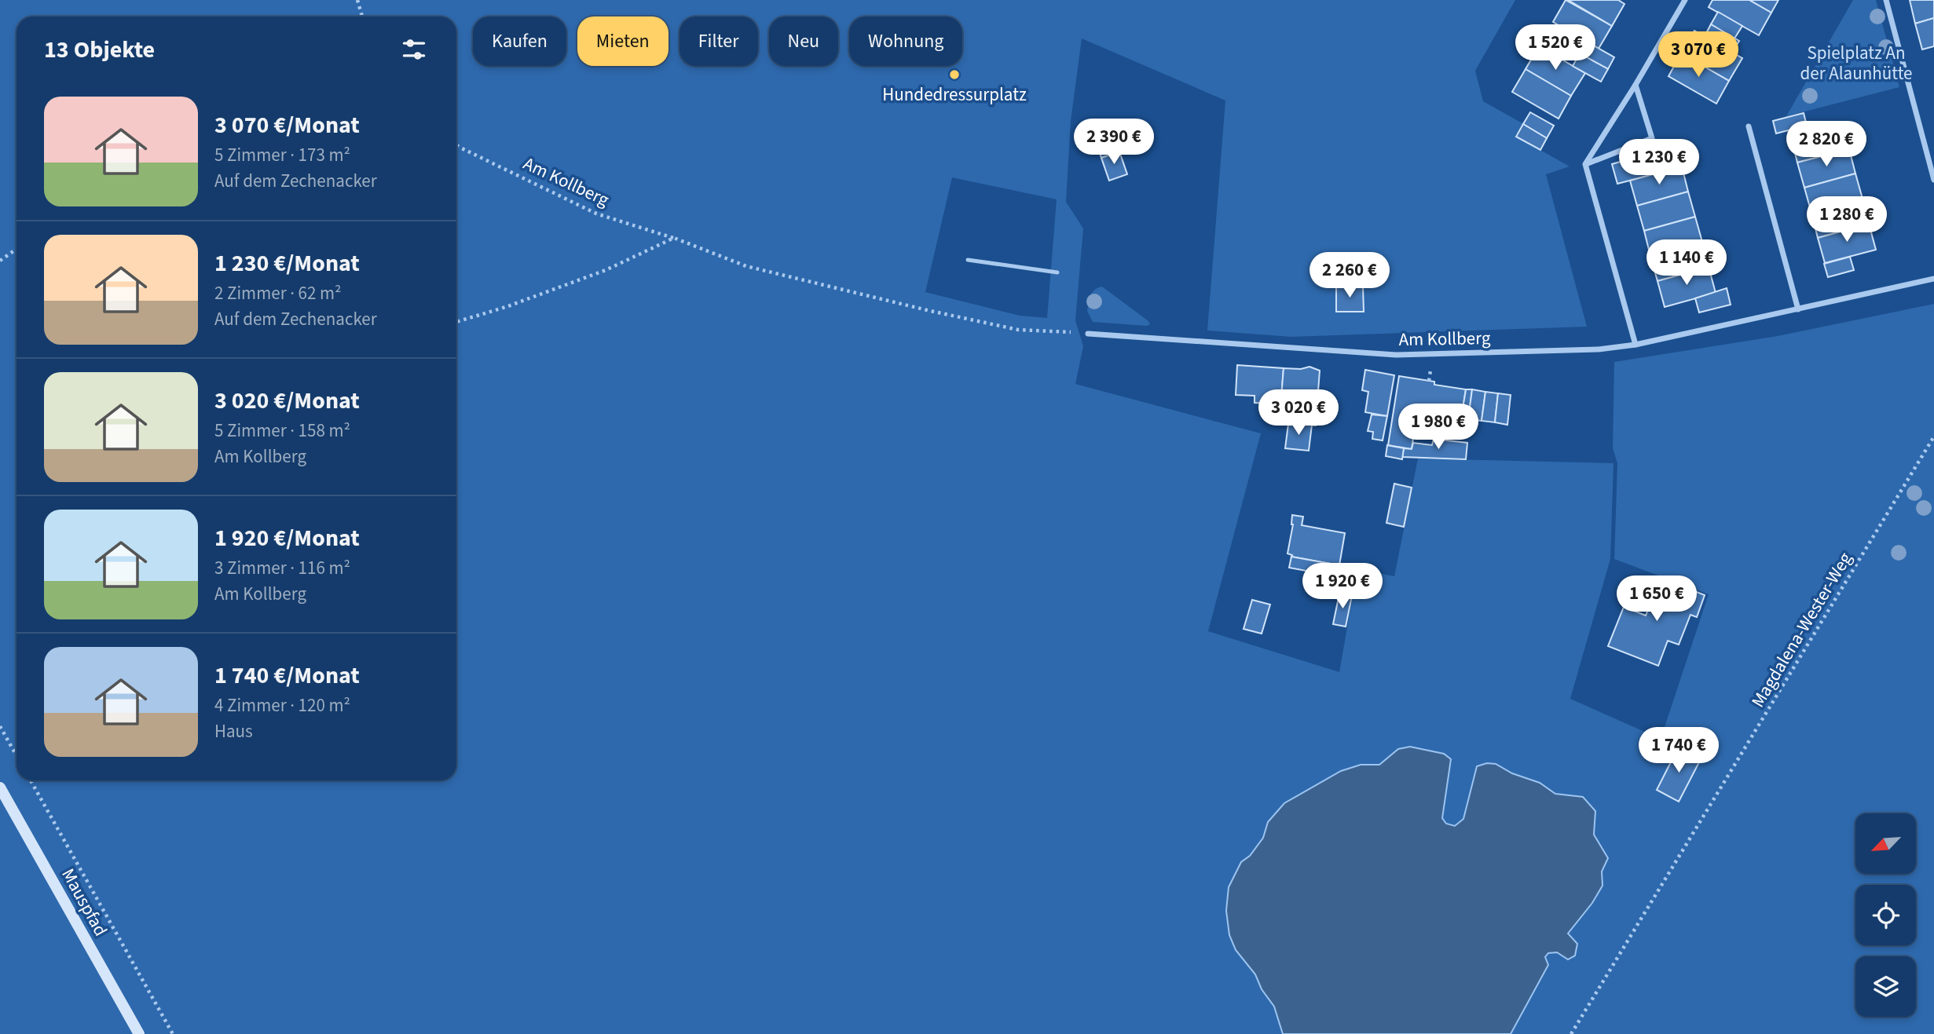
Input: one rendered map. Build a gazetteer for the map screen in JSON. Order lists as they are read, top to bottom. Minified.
{"streets":{"street":["Am Kollberg","Mauspfad"],"path":["Magdalena-Wester-Weg"]},"parks":["Spielplatz An der Alaunhütte"],"places":["Hundedressurplatz"],"north":"bottom left","page":{"chip":["Kaufen","Mieten","Filter","Neu","Wohnung"],"heading":"13 Objekte","price":["1 520 €","3 070 €","2 390 €","2 820 €","1 230 €","1 280 €","1 140 €","2 260 €","3 020 €","1 980 €","1 920 €","1 650 €","1 740 €"],"list":[{"name":"3 070 €/Monat","note":"5 Zimmer · 173 m² · Auf dem Zechenacker"},{"name":"1 230 €/Monat","note":"2 Zimmer · 62 m² · Auf dem Zechenacker"},{"name":"3 020 €/Monat","note":"5 Zimmer · 158 m² · Am Kollberg"},{"name":"1 920 €/Monat","note":"3 Zimmer · 116 m² · Am Kollberg"},{"name":"1 740 €/Monat","note":"4 Zimmer · 120 m² · Haus"}]}}
